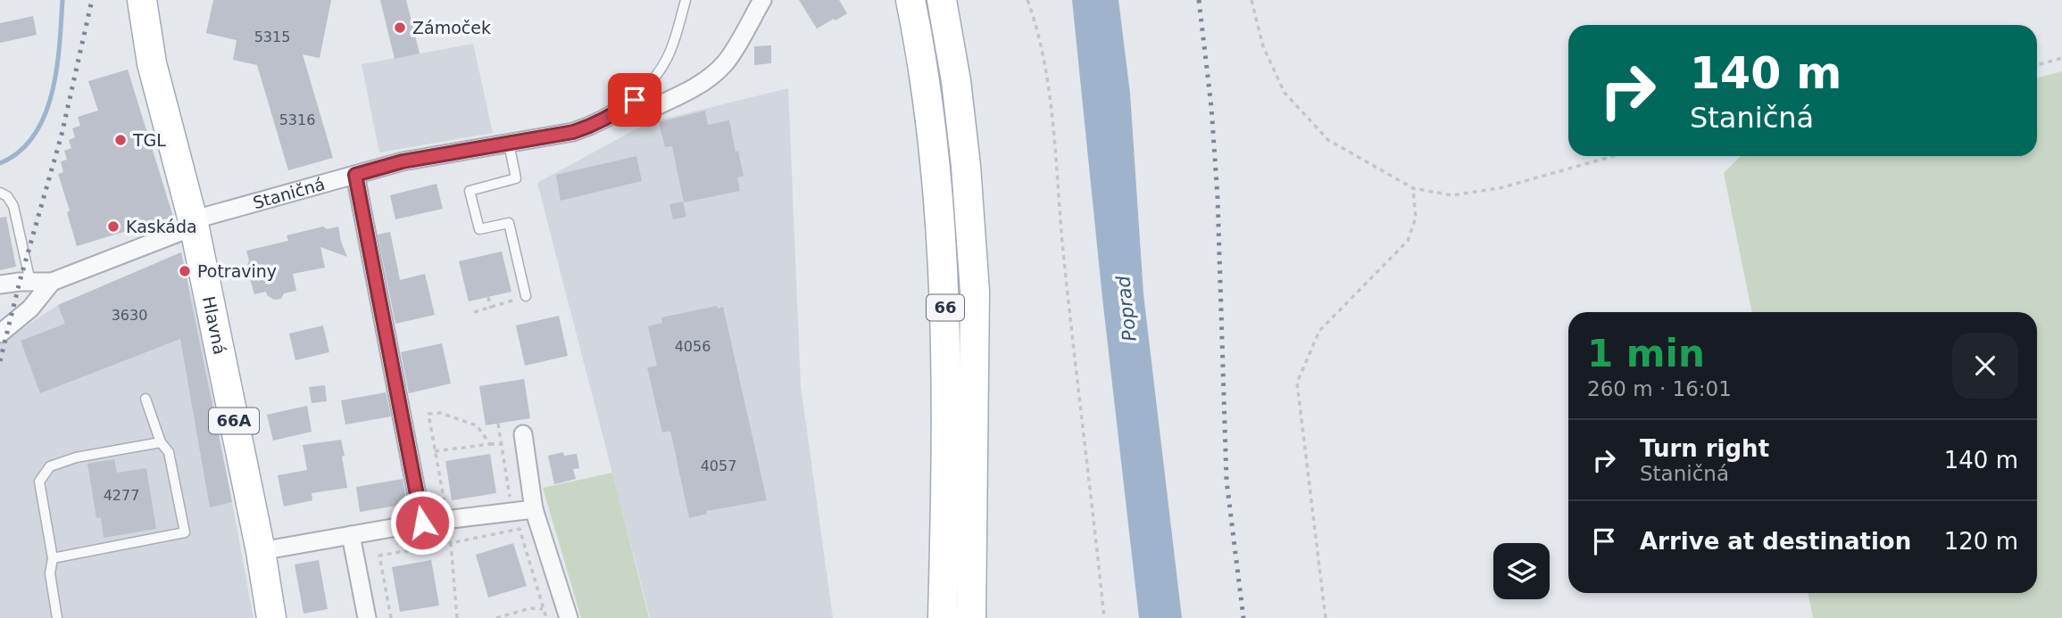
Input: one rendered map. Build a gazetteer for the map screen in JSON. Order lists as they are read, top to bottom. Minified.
{"streets":{"main road":["66","Hlavná","66A"],"street":["Staničná"]},"crossings":[["Staničná","Hlavná"]],"water":["Poprad"],"places":["Zámoček","TGL","Kaskáda","Potraviny"],"house_numbers":["5315","5316","3630","4056","4057","4277"],"page":{"turn":["140 m","Staničná"],"heading":["1 min","260 m · 16:01"],"list":[{"name":"Turn right","note":"Staničná","value":"140 m"},{"name":"Arrive at destination","value":"120 m"}]}}
